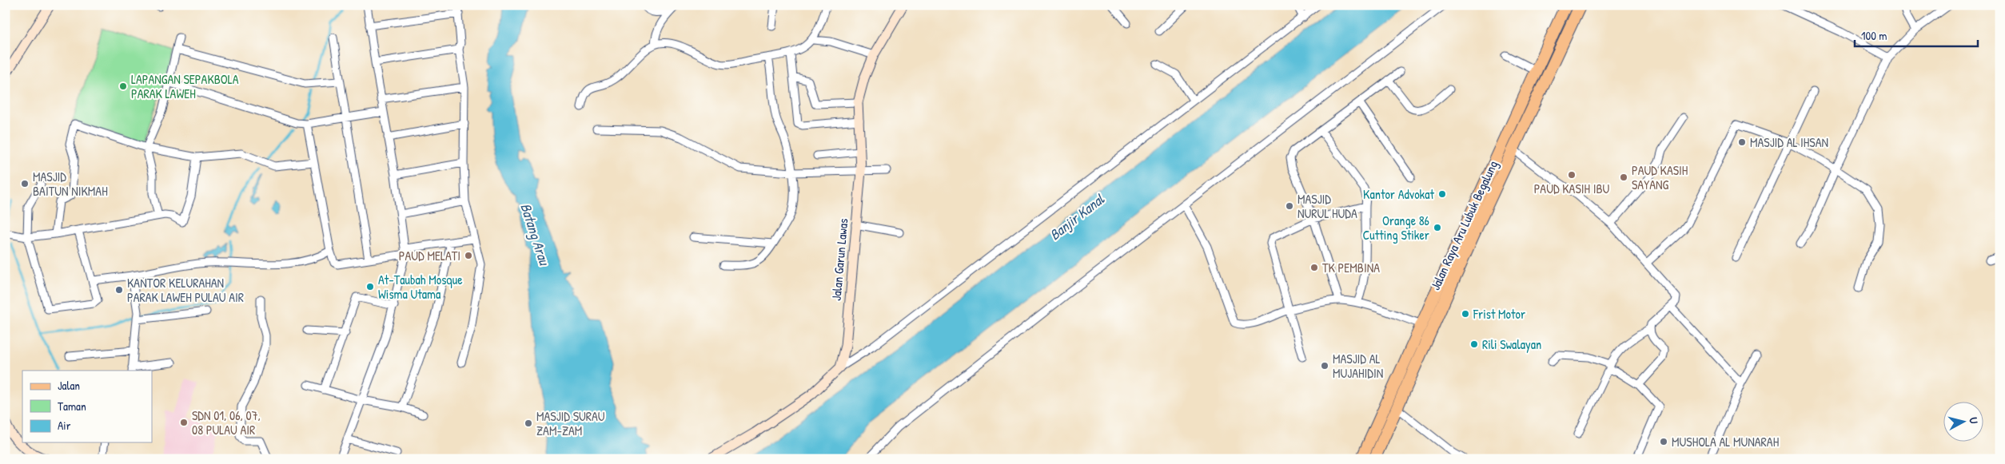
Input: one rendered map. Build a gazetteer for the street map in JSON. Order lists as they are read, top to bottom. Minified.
{"streets":{"main road":["Jalan Raya Aru Lubuk Begalung","Jalan Garun Lawas"]},"water":["Banjir Kanal","Batang Arau"],"places":["LAPANGAN SEPAKBOLA PARAK LAWEH","MASJID AL IHSAN","PAUD KASIH IBU","PAUD KASIH SAYANG","MASJID BAITUN NIKMAH","Kantor Advokat","MASJID NURUL HUDA","Orange 86 Cutting Stiker","PAUD MELATI","TK PEMBINA","At-Taubah Mosque Wisma Utama","KANTOR KELURAHAN PARAK LAWEH PULAU AIR","Frist Motor","Rili Swalayan","MASJID AL MUJAHIDIN","SDN 01, 06, 07, 08 PULAU AIR","MASJID SURAU ZAM-ZAM","MUSHOLA AL MUNARAH"],"legend":["Jalan","Taman","Air"],"scale_bar":"100 m","north":"right"}
